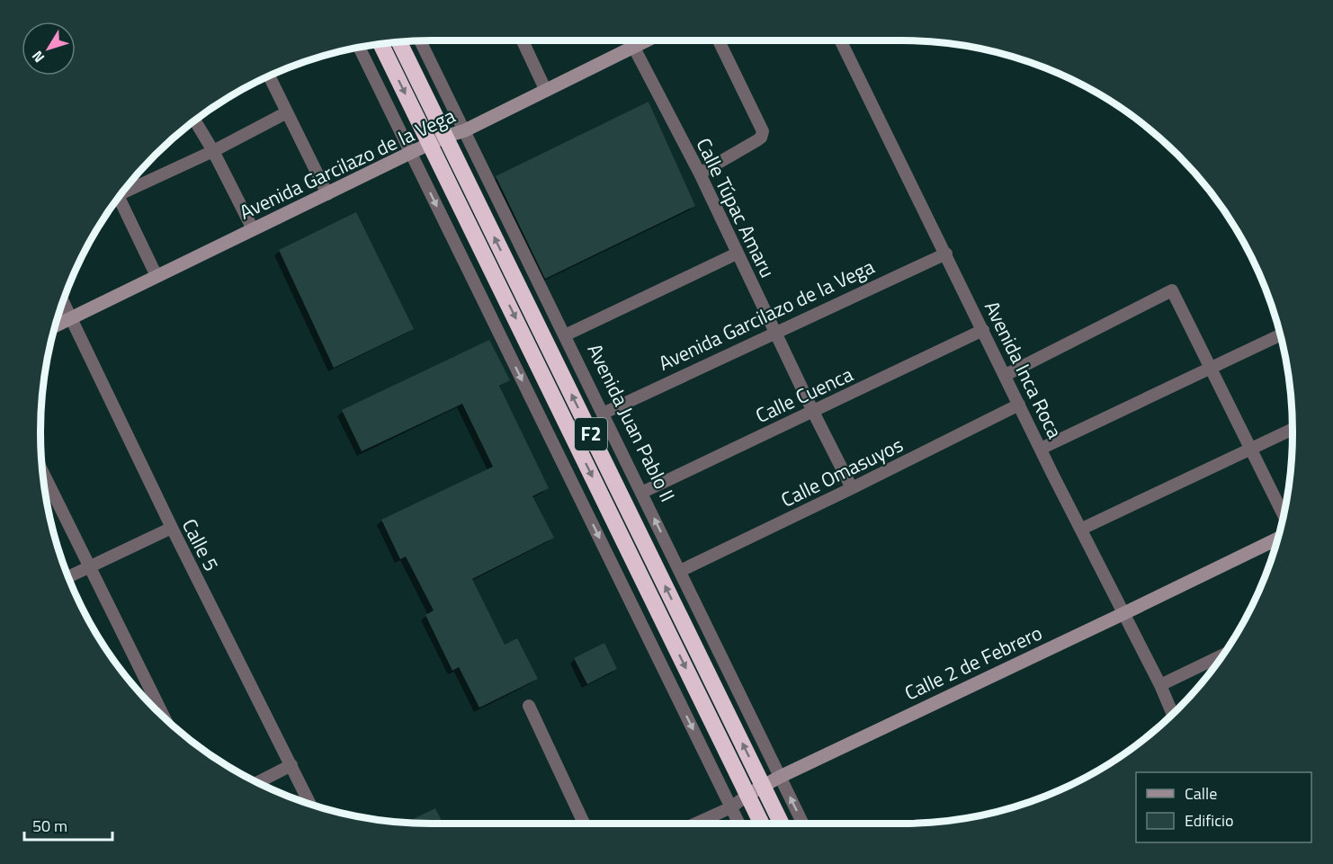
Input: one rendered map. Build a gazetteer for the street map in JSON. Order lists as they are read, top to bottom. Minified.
{"streets":{"highway":["Avenida Juan Pablo II","F2"],"street":["Avenida Garcilazo de la Vega","Calle Túpac Amaru","Avenida Inca Roca","Calle Cuenca","Calle Omasuyos","Calle 5","Calle 2 de Febrero"]},"crossings":[["Avenida Garcilazo de la Vega","Calle Túpac Amaru"],["Avenida Garcilazo de la Vega","Avenida Inca Roca"],["Avenida Garcilazo de la Vega","Avenida Juan Pablo II"],["Avenida Garcilazo de la Vega","F2"],["Avenida Garcilazo de la Vega","Calle 5"],["Calle Túpac Amaru","Calle Cuenca"],["Calle Túpac Amaru","Calle Omasuyos"],["Avenida Inca Roca","Calle Cuenca"],["Avenida Inca Roca","Calle Omasuyos"],["Avenida Inca Roca","Calle 2 de Febrero"],["Calle Cuenca","Avenida Juan Pablo II"],["Avenida Juan Pablo II","Calle Omasuyos"],["Avenida Juan Pablo II","Calle 2 de Febrero"],["F2","Calle 2 de Febrero"]],"legend":["Calle","Edificio"],"scale_bar":"50 m","north":"bottom left"}
